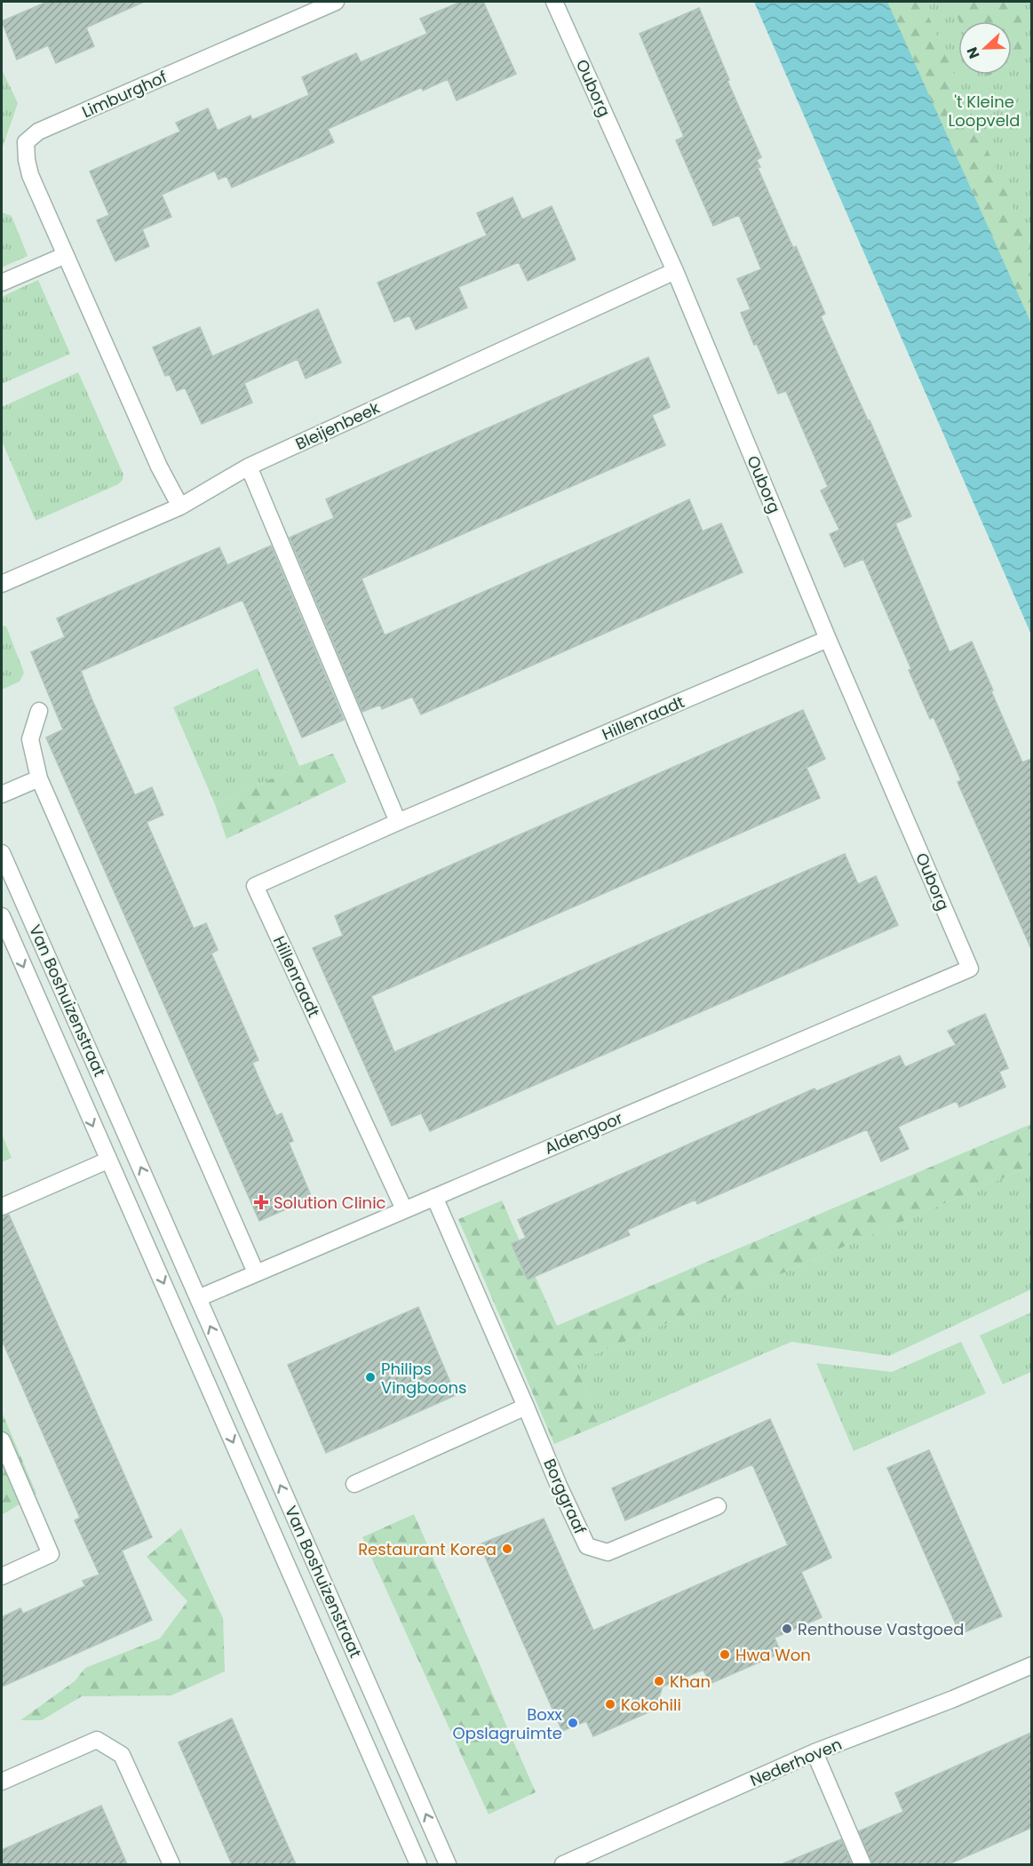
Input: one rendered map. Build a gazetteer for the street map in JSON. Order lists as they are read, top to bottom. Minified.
{"streets":{"street":["Ouborg","Limburghof","Bleijenbeek","Hillenraadt","Van Boshuizenstraat","Aldengoor","Borggraaf","Nederhoven"]},"crossings":[["Ouborg","Bleijenbeek"],["Ouborg","Hillenraadt"],["Ouborg","Aldengoor"],["Limburghof","Bleijenbeek"],["Hillenraadt","Aldengoor"],["Van Boshuizenstraat","Aldengoor"],["Aldengoor","Borggraaf"]],"parks":["'t Kleine Loopveld"],"places":{"health":["Solution Clinic"],"other":["Philips Vingboons","Restaurant Korea","Renthouse Vastgoed","Hwa Won","Khan","Kokohili","Boxx Opslagruimte"]},"north":"left"}
